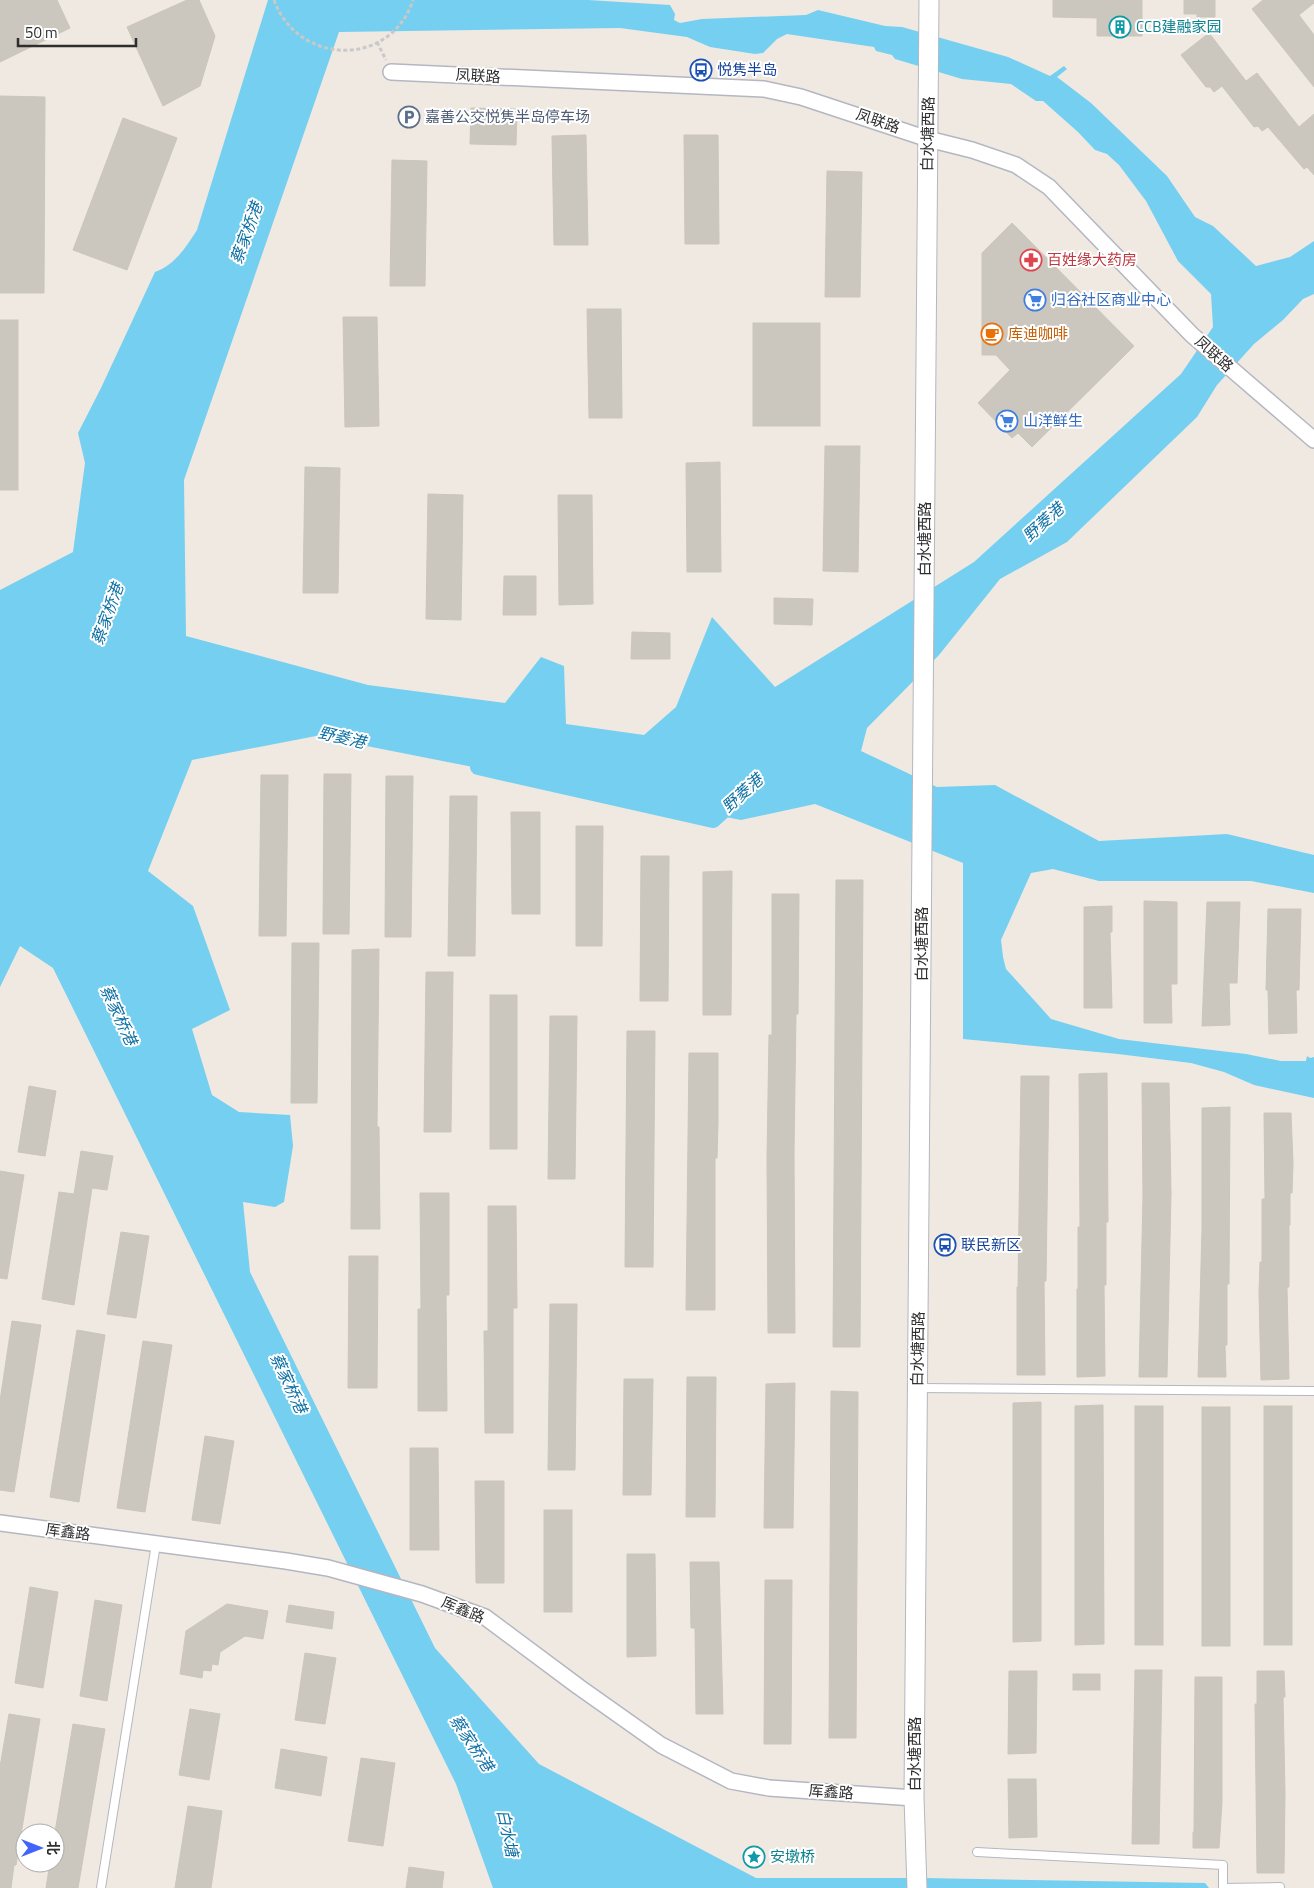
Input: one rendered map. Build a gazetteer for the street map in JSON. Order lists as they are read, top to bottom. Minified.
{"streets":{"street":["凤联路","白水塘西路","厍鑫路"]},"crossings":[["凤联路","白水塘西路"],["白水塘西路","厍鑫路"]],"water":["蔡家桥港","野菱港","白水塘"],"places":{"building":["CCB建融家园"],"bus stop":["悦隽半岛","联民新区"],"parking":["嘉善公交悦隽半岛停车场"],"pharmacy":["百姓缘大药房"],"supermarket":["归谷社区商业中心","山洋鲜生"],"cafe":["库迪咖啡"],"place":["安墩桥"]},"scale_bar":"50 m","north":"right"}
